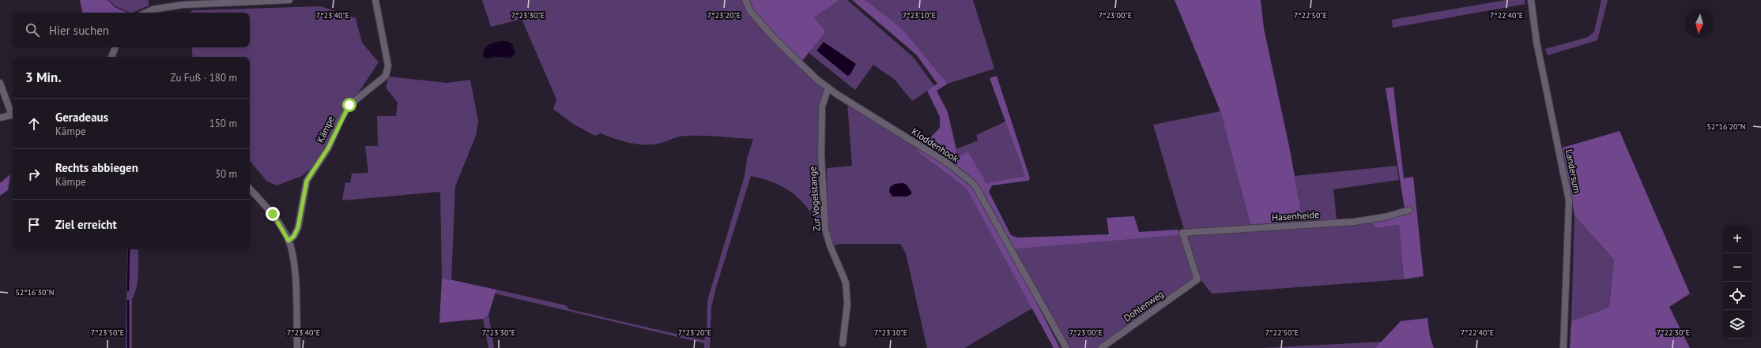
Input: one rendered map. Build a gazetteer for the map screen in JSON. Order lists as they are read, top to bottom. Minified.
{"streets":{"street":["Kämpe","Kloddenhook","Landersum","Zur Vogelstange","Hasenheide","Dohlenweg"]},"crossings":[["Kloddenhook","Zur Vogelstange"],["Hasenheide","Dohlenweg"]],"north":"bottom","page":{"search":"Hier suchen","heading":["3 Min.","Zu Fuß · 180 m"],"list":[["Geradeaus","Kämpe","150 m"],["Rechts abbiegen","Kämpe","30 m"],"Ziel erreicht"],"map_buttons":["+","−"]},"coordinates":["7°23'40\"E","7°23'30\"E","7°23'20\"E","7°23'10\"E","7°23'00\"E","7°22'50\"E","7°22'40\"E","52°16'20\"N","52°16'30\"N","7°23'50\"E","7°22'30\"E"]}
